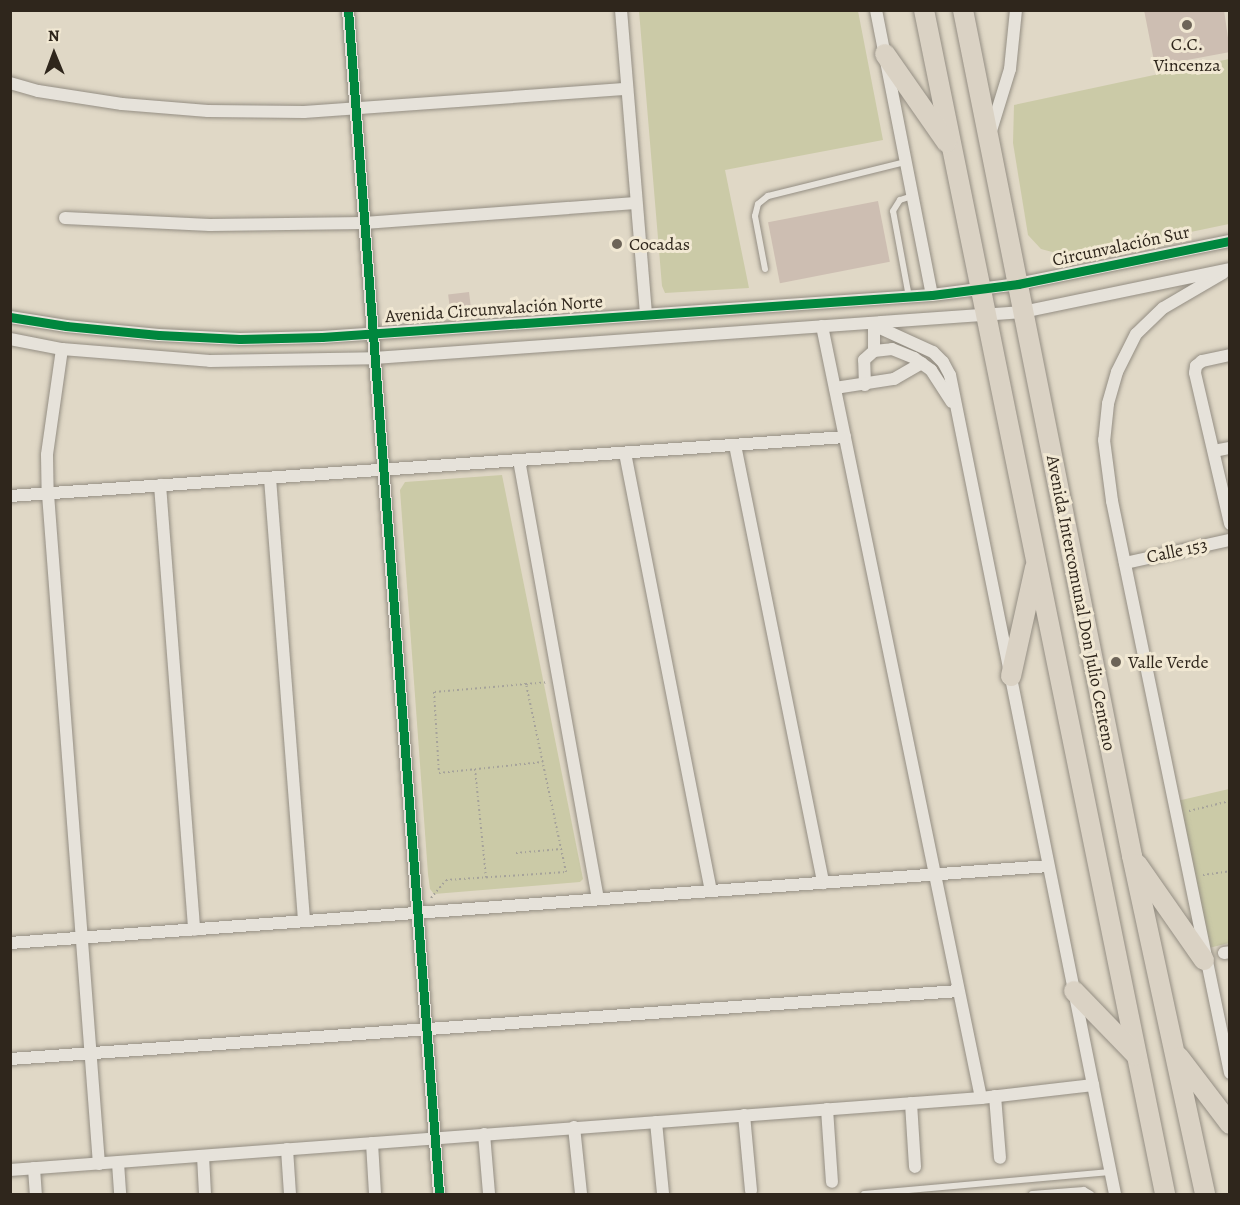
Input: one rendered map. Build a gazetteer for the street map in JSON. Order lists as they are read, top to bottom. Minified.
{"streets":{"main road":["Avenida Intercomunal Don Julio Centeno"],"street":["Circunvalación Sur","Avenida Circunvalación Norte","Calle 153"]},"crossings":[["Circunvalación Sur","Avenida Circunvalación Norte"],["Circunvalación Sur","Avenida Intercomunal Don Julio Centeno"],["Avenida Circunvalación Norte","Avenida Intercomunal Don Julio Centeno"]],"places":["C.C. Vincenza","Cocadas","Valle Verde"],"north":"top"}
